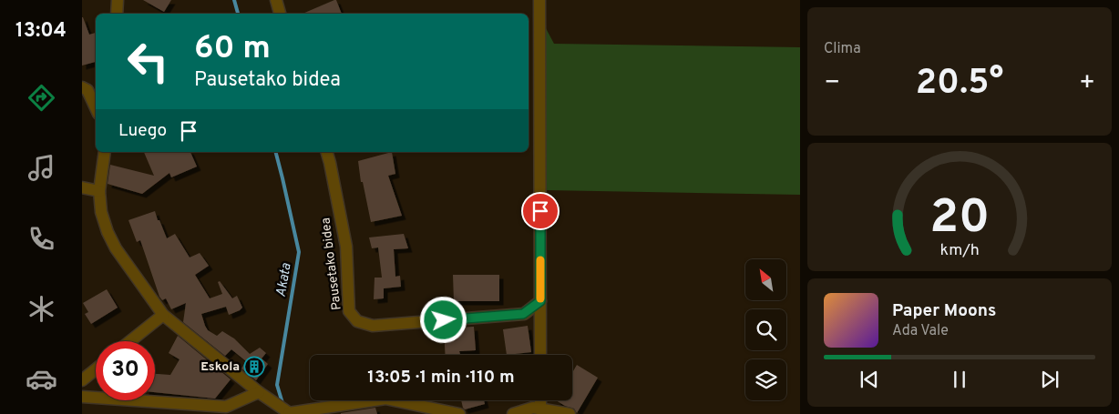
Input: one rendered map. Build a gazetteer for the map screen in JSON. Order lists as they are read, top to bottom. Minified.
{"streets":{"street":["Pausetako bidea"]},"water":["Akata"],"places":{"building":["Eskola"]},"north":"top left","page":{"tabs":"13:04","tile":"Clima","turn":["60 m","Pausetako bidea"],"heat":["−","20.5°","+"],"then":"Luego","song":["Paper Moons","Ada Vale"],"limit":"30","trip":"13:05 · 1 min · 110 m","gauge":["20","km/h"]}}
